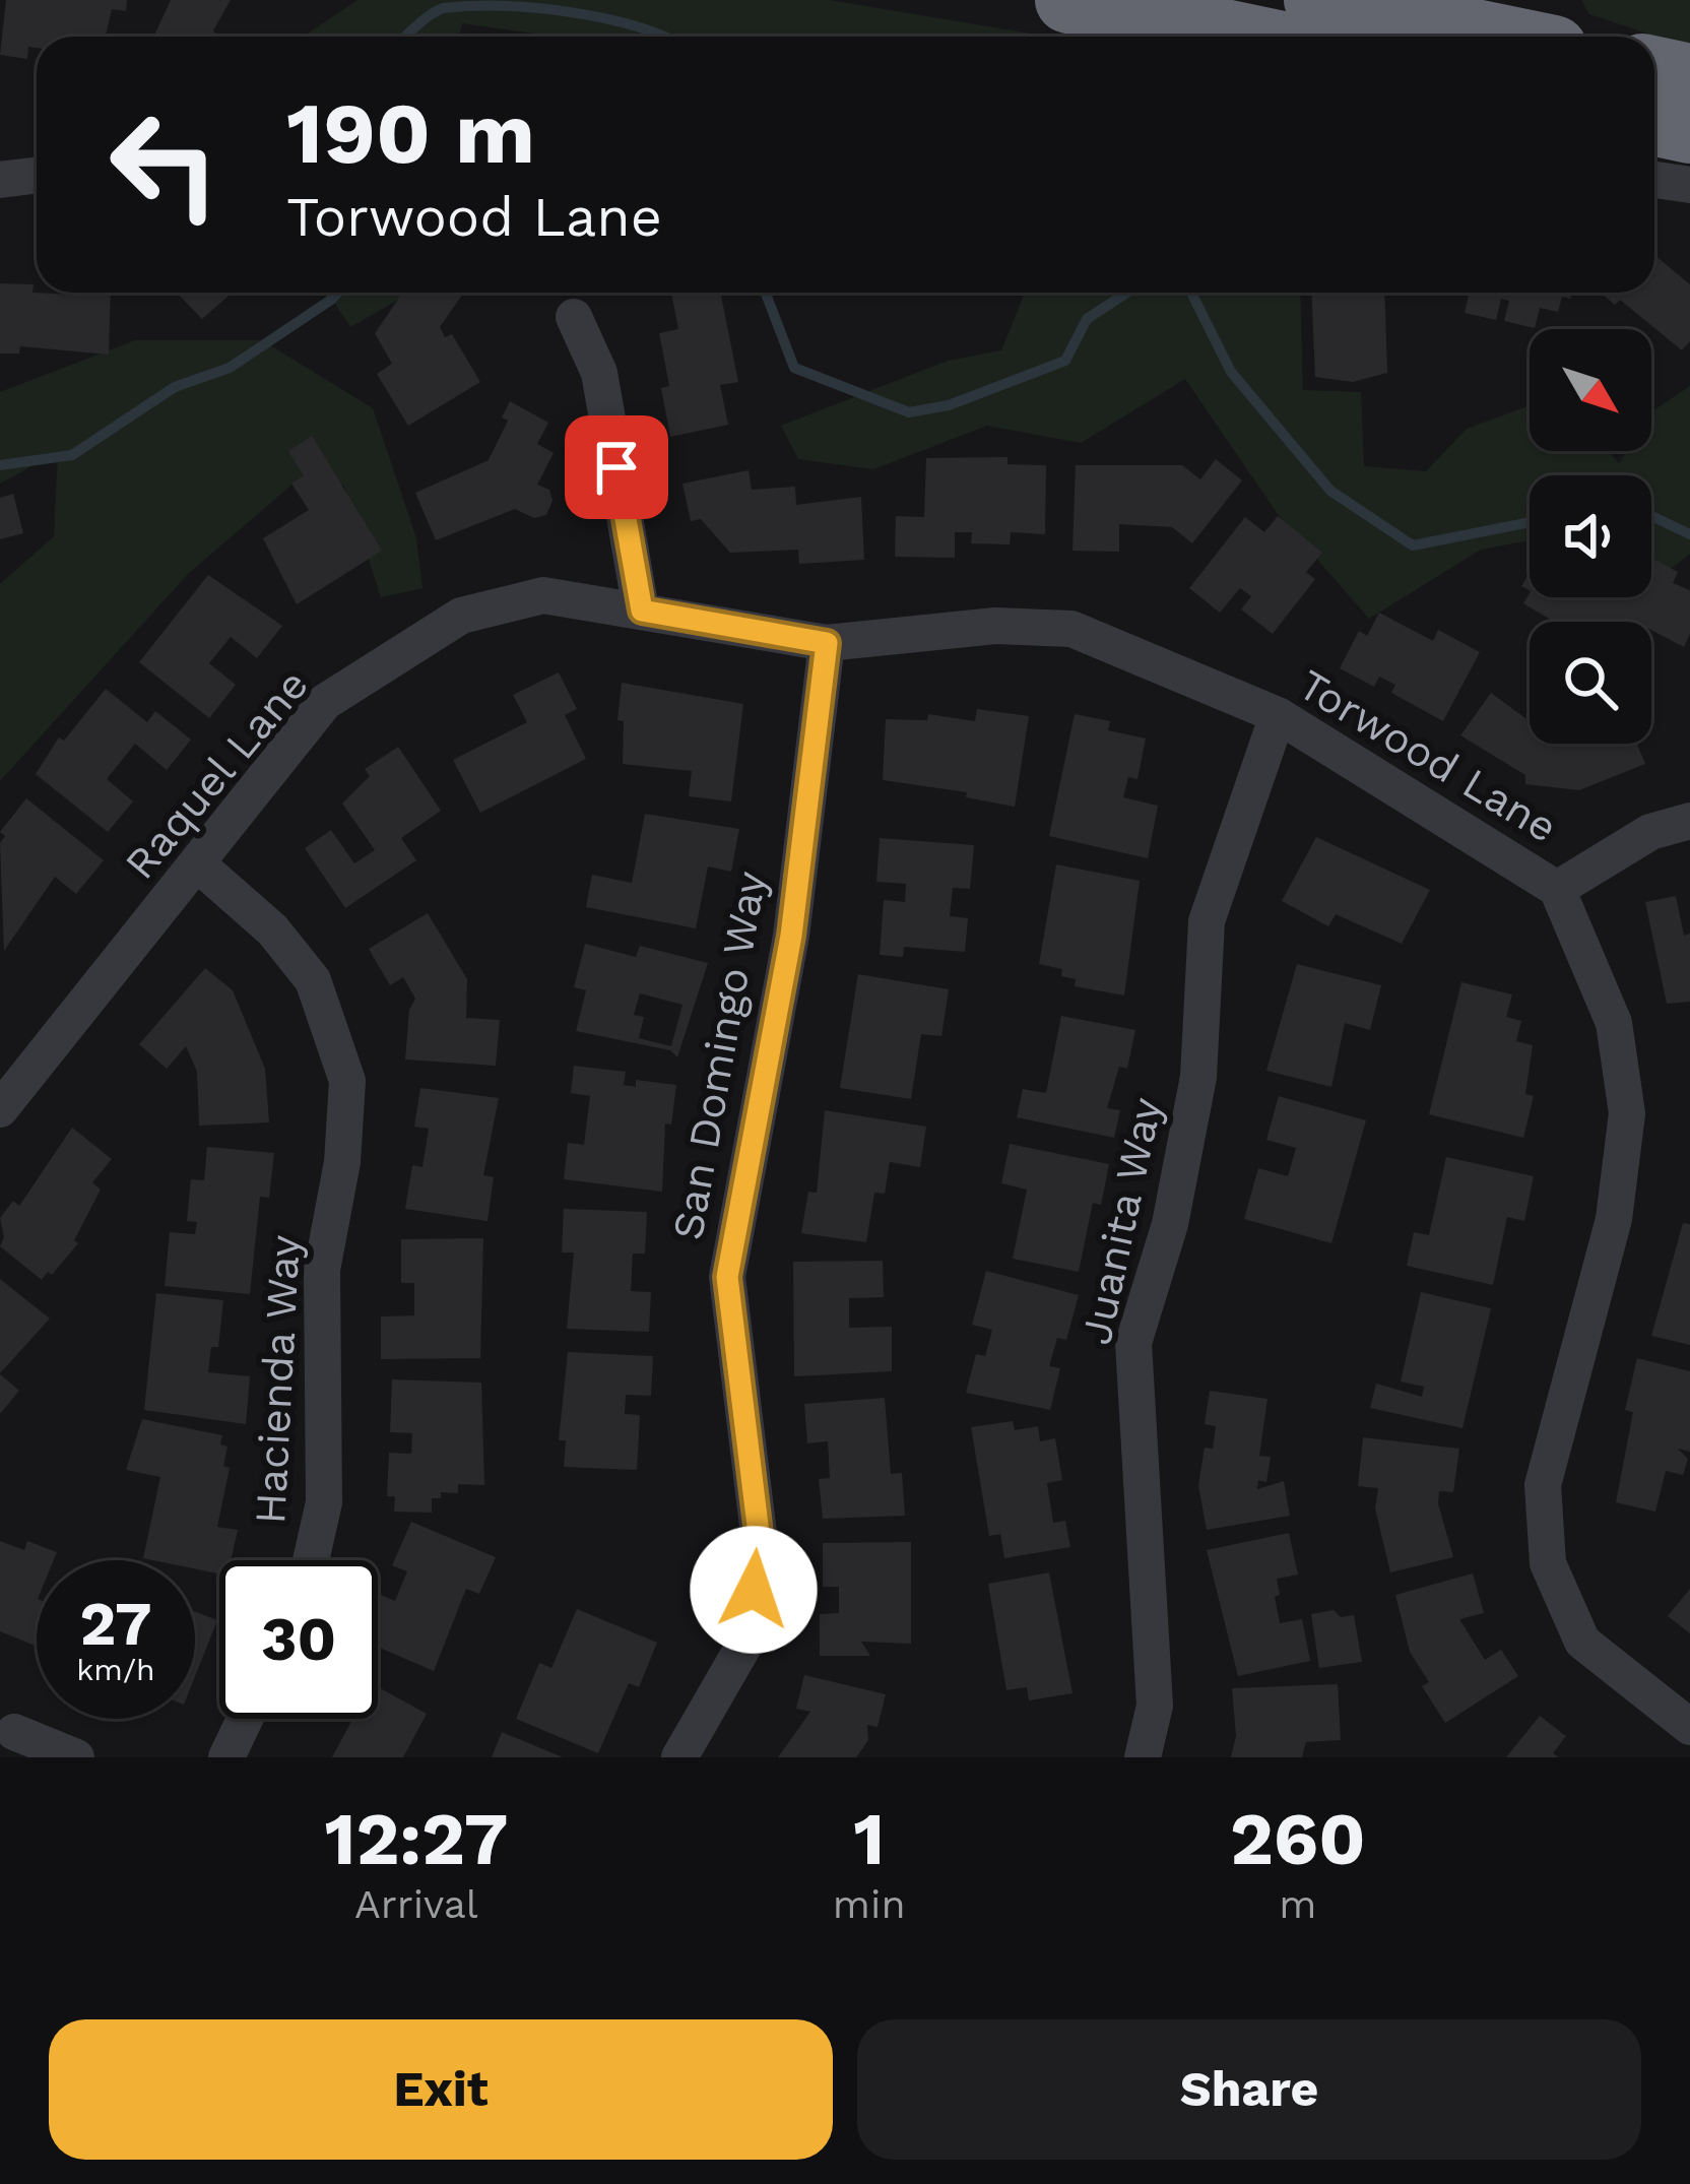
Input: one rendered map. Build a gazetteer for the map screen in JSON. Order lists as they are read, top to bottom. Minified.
{"streets":{"street":["Torwood Lane","Raquel Lane","San Domingo Way","Juanita Way","Hacienda Way"]},"crossings":[["Torwood Lane","Raquel Lane"],["Torwood Lane","San Domingo Way"],["Torwood Lane","Juanita Way"],["Raquel Lane","Hacienda Way"]],"north":"bottom right","page":{"turn":["190 m","Torwood Lane"],"speed":"27 km/h","limit":"30","eta":["12:27","Arrival","1","min","260","m"],"buttons":["Exit","Share"]}}
